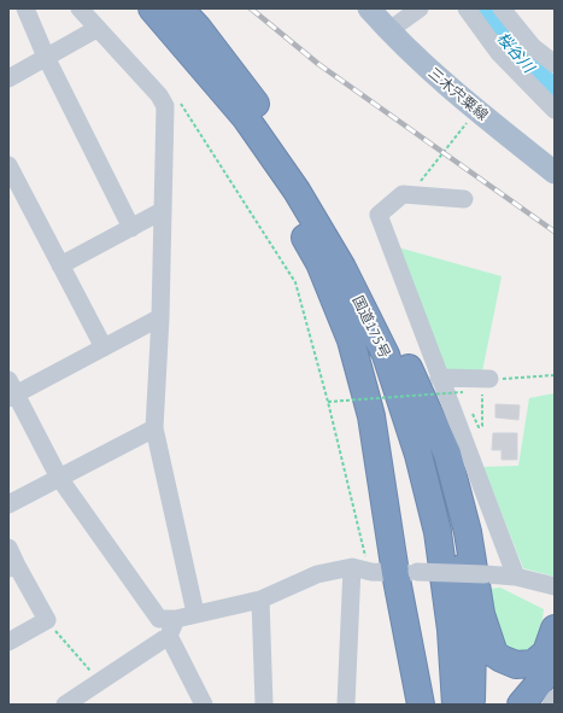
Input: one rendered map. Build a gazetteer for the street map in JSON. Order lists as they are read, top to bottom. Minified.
{"streets":{"highway":["国道175号"],"main road":["三木宍粟線"]},"water":["桜谷川"]}
